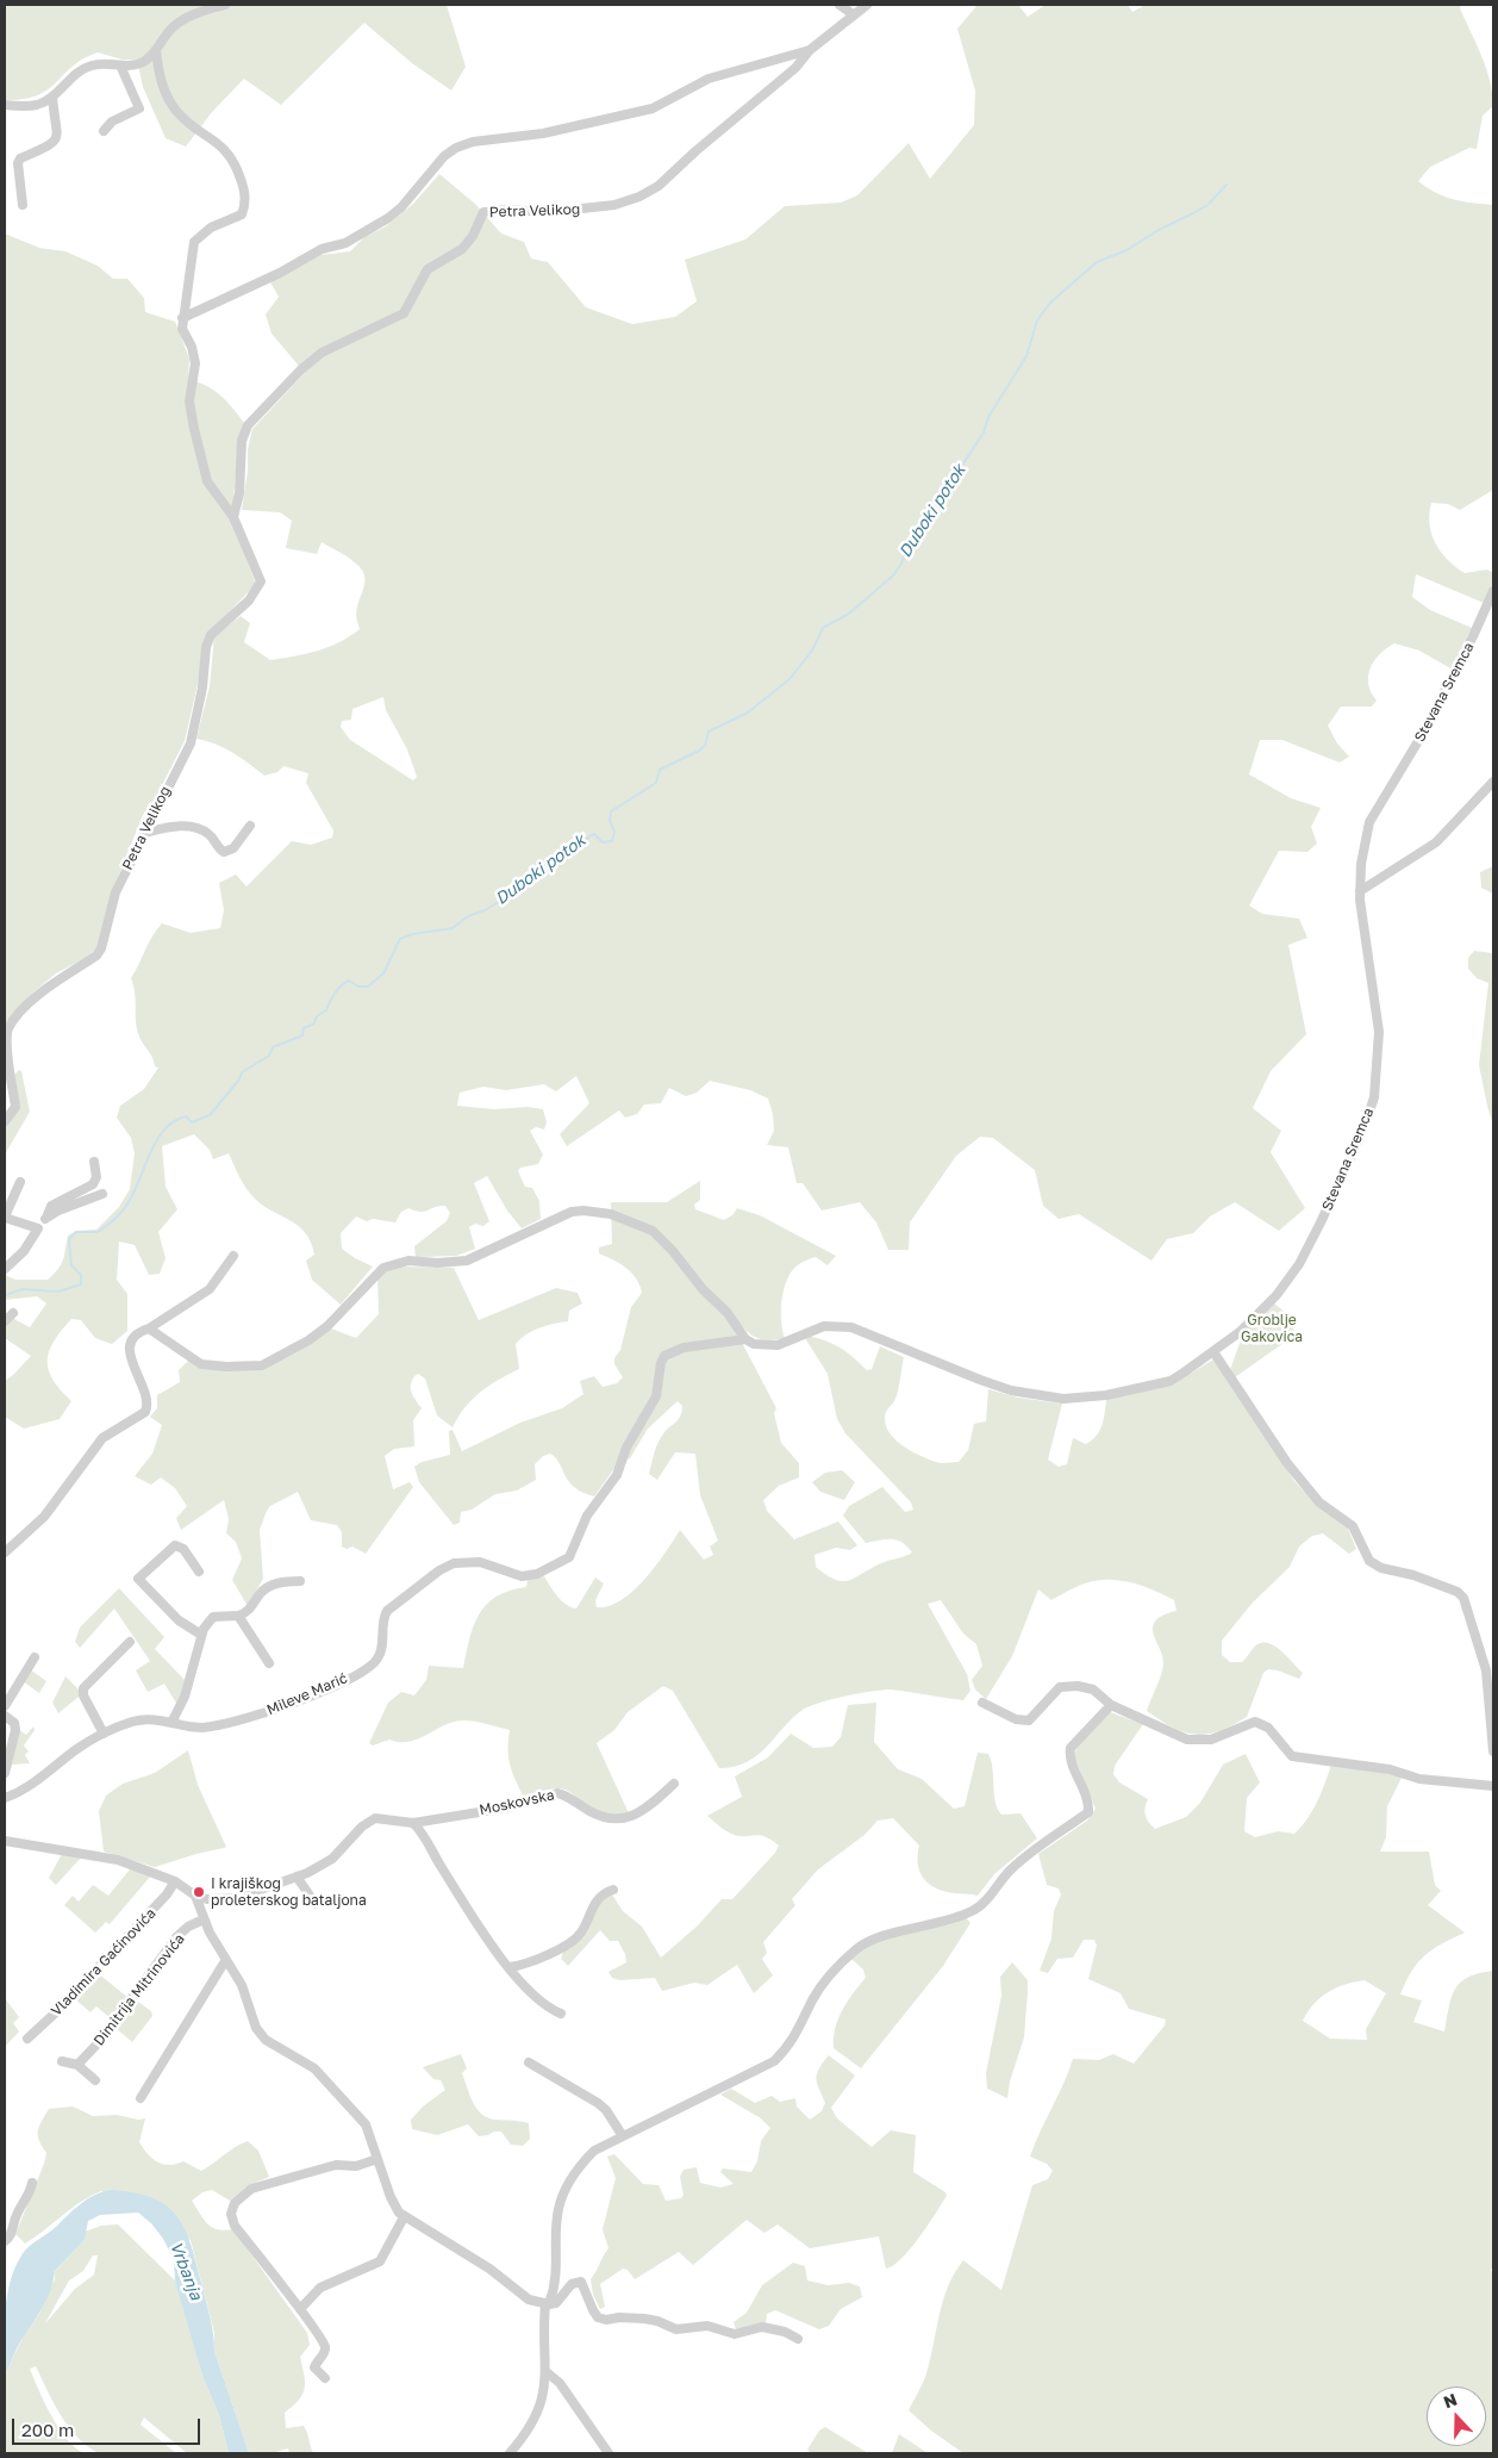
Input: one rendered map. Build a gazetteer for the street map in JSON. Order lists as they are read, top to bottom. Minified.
{"streets":{"street":["Petra Velikog","Stevana Sremca","Mileve Marić","Moskovska","Vladimira Gaćinovića","Dimitrija Mitrinovića"]},"crossings":[["Stevana Sremca","Mileve Marić"]],"water":["Duboki potok","Vrbanja"],"parks":["Groblje Gakovica"],"places":["I krajiškog proleterskog bataljona"],"scale_bar":"200 m","north":"top"}
